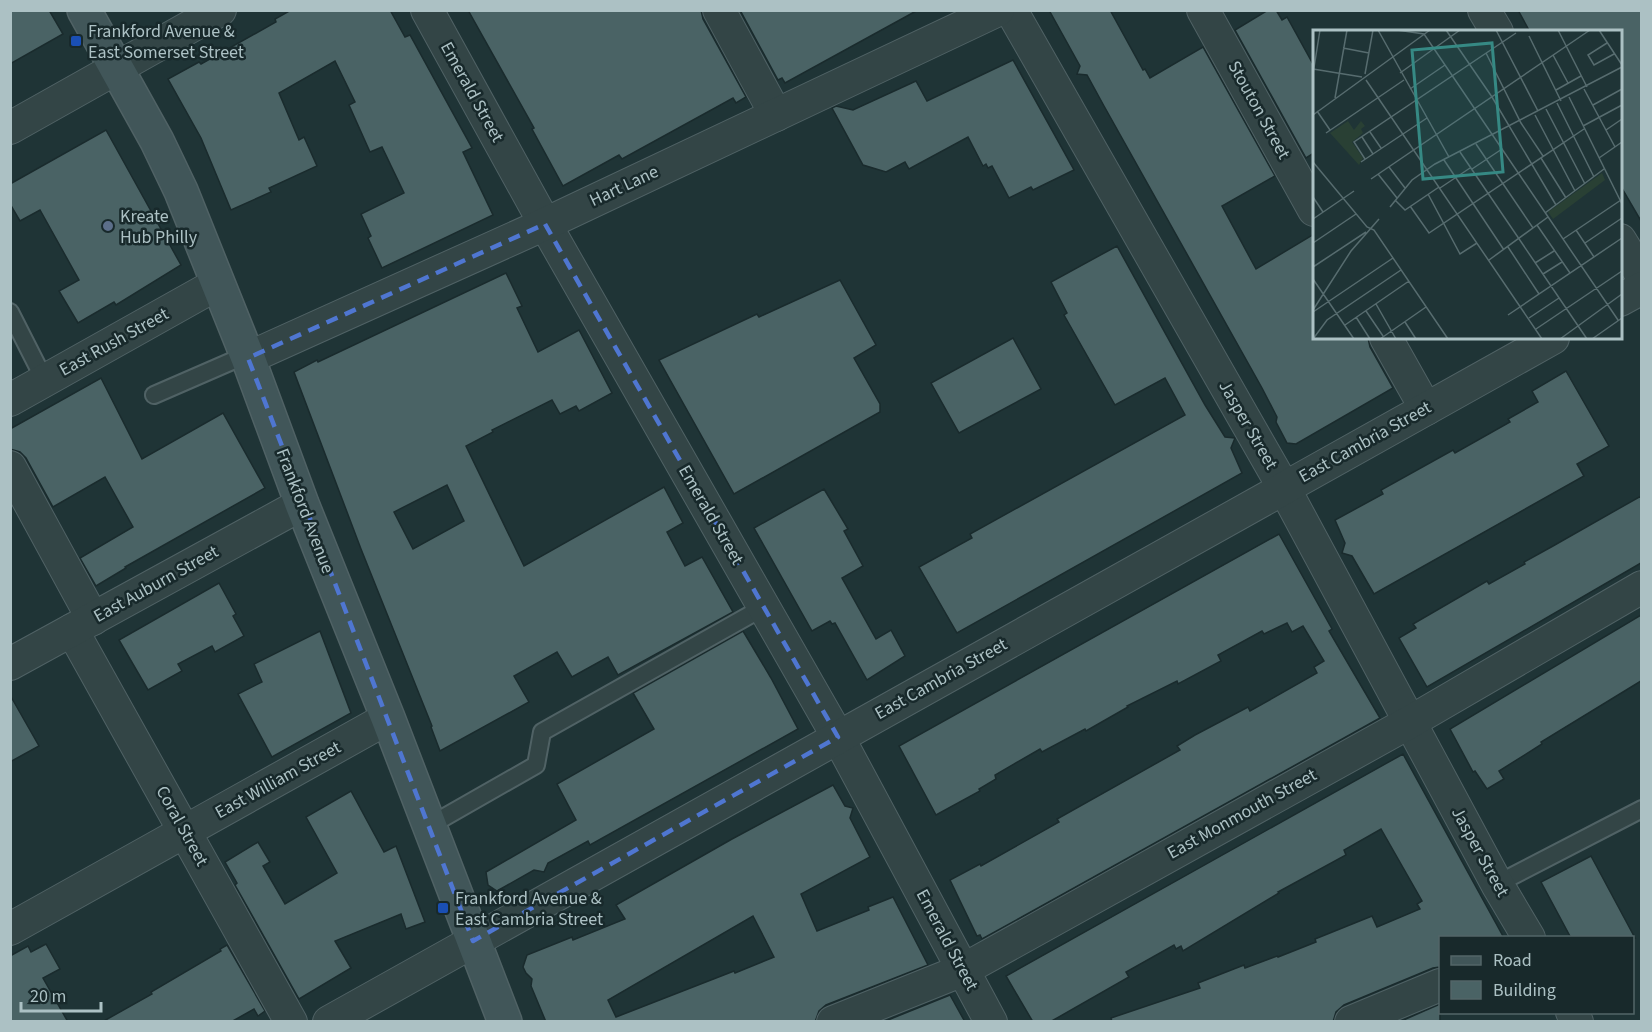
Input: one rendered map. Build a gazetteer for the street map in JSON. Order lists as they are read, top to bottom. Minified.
{"streets":{"main road":["Frankford Avenue"],"street":["Emerald Street","Stouton Street","Hart Lane","East Rush Street","Jasper Street","East Cambria Street","East Auburn Street","East William Street","East Monmouth Street","Coral Street"]},"crossings":[["Emerald Street","Hart Lane"],["Emerald Street","East Cambria Street"],["Emerald Street","East Monmouth Street"],["Hart Lane","Frankford Avenue"],["East Rush Street","Frankford Avenue"],["Jasper Street","East Cambria Street"],["Jasper Street","East Monmouth Street"],["East Cambria Street","Frankford Avenue"],["Frankford Avenue","East Auburn Street"],["Frankford Avenue","East William Street"],["East Auburn Street","Coral Street"],["East William Street","Coral Street"]],"places":{"transit":["Frankford Avenue & East Somerset Street","Frankford Avenue & East Cambria Street"],"other":["Kreate Hub Philly"]},"legend":["Road","Building"],"scale_bar":"20 m"}
